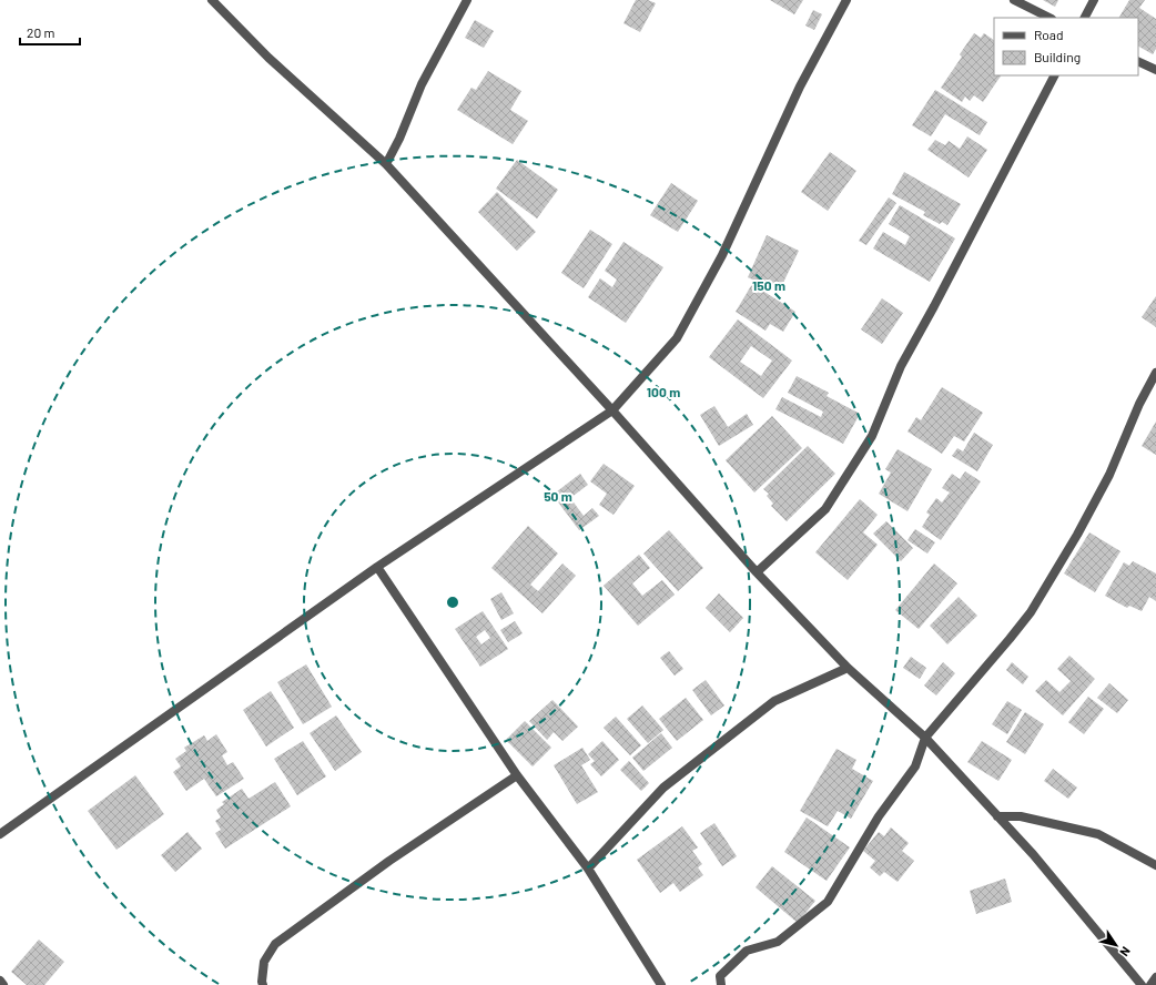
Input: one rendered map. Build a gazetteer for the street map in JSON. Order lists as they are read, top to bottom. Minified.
{"legend":["Road","Building"],"scale_bar":"20 m","north":"bottom right","rings":["150 m","100 m","50 m"]}
